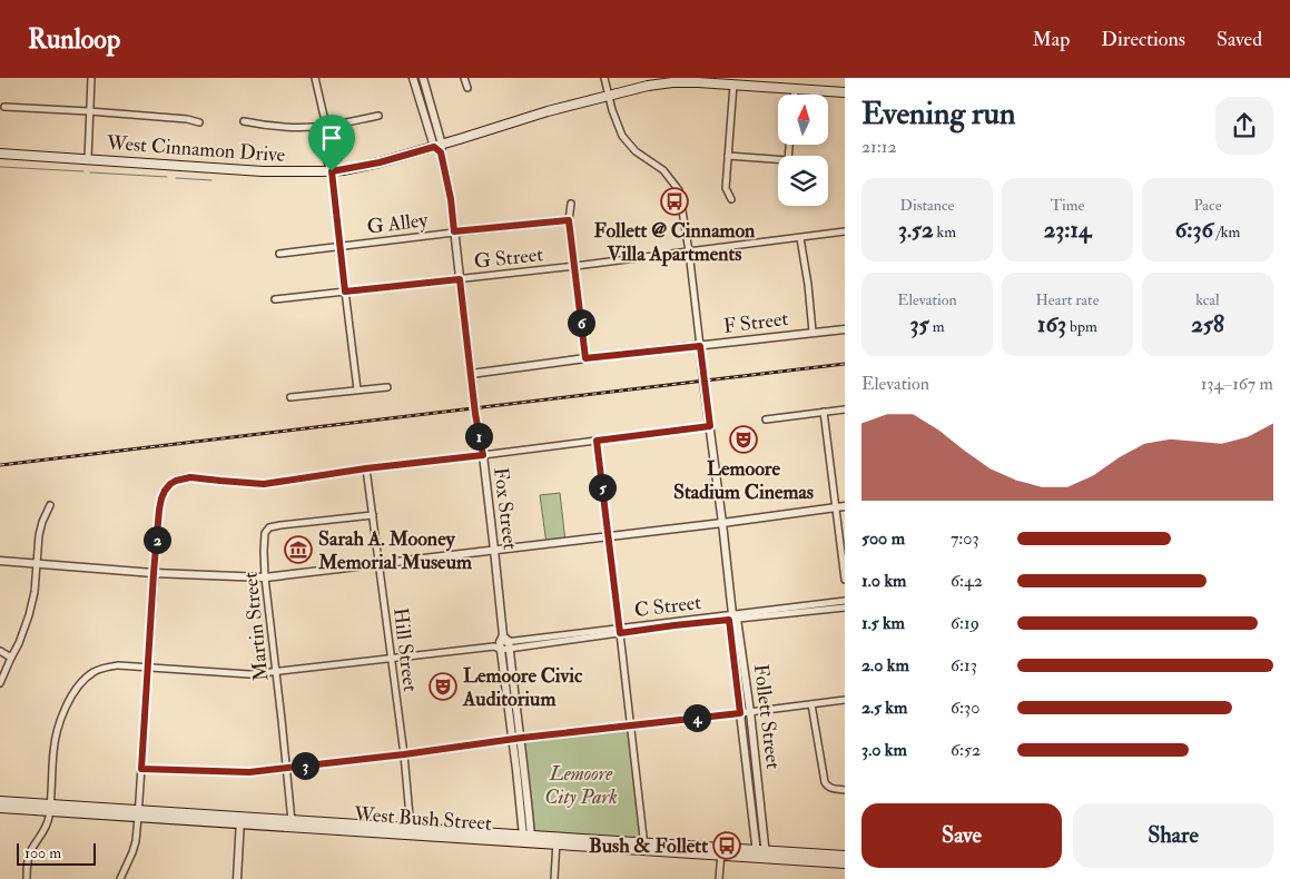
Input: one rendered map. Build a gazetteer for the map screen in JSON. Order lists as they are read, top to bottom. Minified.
{"streets":{"main road":["West Cinnamon Drive","West Bush Street"],"street":["G Alley","G Street","F Street","Fox Street","C Street","Martin Street","Hill Street","Follett Street"]},"crossings":[["West Cinnamon Drive","Fox Street"],["West Cinnamon Drive","Follett Street"],["G Alley","Fox Street"],["G Street","Fox Street"],["G Street","Follett Street"],["F Street","Fox Street"],["F Street","Follett Street"],["Fox Street","C Street"],["Fox Street","West Bush Street"],["C Street","Martin Street"],["C Street","Hill Street"],["C Street","Follett Street"],["C Street","West Bush Street"],["Martin Street","Hill Street"],["Martin Street","West Bush Street"],["Hill Street","West Bush Street"],["Follett Street","West Bush Street"]],"parks":["Lemoore City Park"],"places":{"bus stop":["Follett @ Cinnamon Villa Apartments","Bush & Follett"],"theatre":["Lemoore Stadium Cinemas","Lemoore Civic Auditorium"],"museum":["Sarah A. Mooney Memorial Museum"]},"scale_bar":"100 m","north":"top","page":{"header":"Runloop","nav":["Map","Directions","Saved"],"heading":["Evening run","21:12"],"stats":[["Distance","3.52 km"],["Time","23:14"],["Pace","6:36 /km"],["Elevation","35 m"],["Heart rate","163 bpm"],["kcal","258"]],"pins":["6","1","5","2","4","3"],"chart":["Elevation","134–167 m"],"list":[{"name":"500 m","note":"7:03"},{"name":"1.0 km","note":"6:42"},{"name":"1.5 km","note":"6:19"},{"name":"2.0 km","note":"6:13"},{"name":"2.5 km","note":"6:30"},{"name":"3.0 km","note":"6:52"}],"buttons":["Save","Share"],"scale":"100 m"}}
